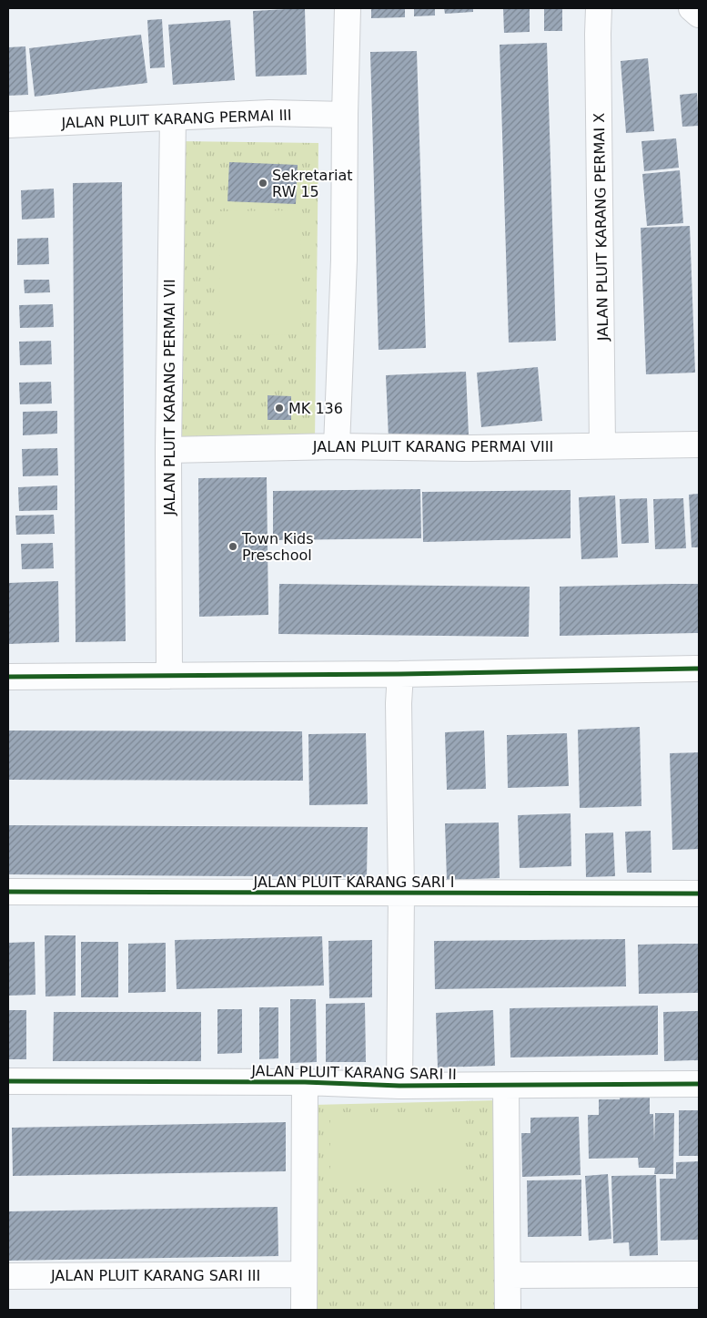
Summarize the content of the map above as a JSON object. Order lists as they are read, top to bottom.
{
  "streets": {
    "street": [
      "JALAN PLUIT KARANG PERMAI III",
      "JALAN PLUIT KARANG PERMAI X",
      "JALAN PLUIT KARANG PERMAI VII",
      "JALAN PLUIT KARANG PERMAI VIII",
      "JALAN PLUIT KARANG SARI I",
      "JALAN PLUIT KARANG SARI II",
      "JALAN PLUIT KARANG SARI III"
    ]
  },
  "crossings": [
    ["JALAN PLUIT KARANG PERMAI III", "JALAN PLUIT KARANG PERMAI VII"],
    ["JALAN PLUIT KARANG PERMAI X", "JALAN PLUIT KARANG PERMAI VIII"],
    ["JALAN PLUIT KARANG PERMAI VII", "JALAN PLUIT KARANG PERMAI VIII"]
  ],
  "places": ["Sekretariat RW 15", "MK 136", "Town Kids Preschool"]
}
